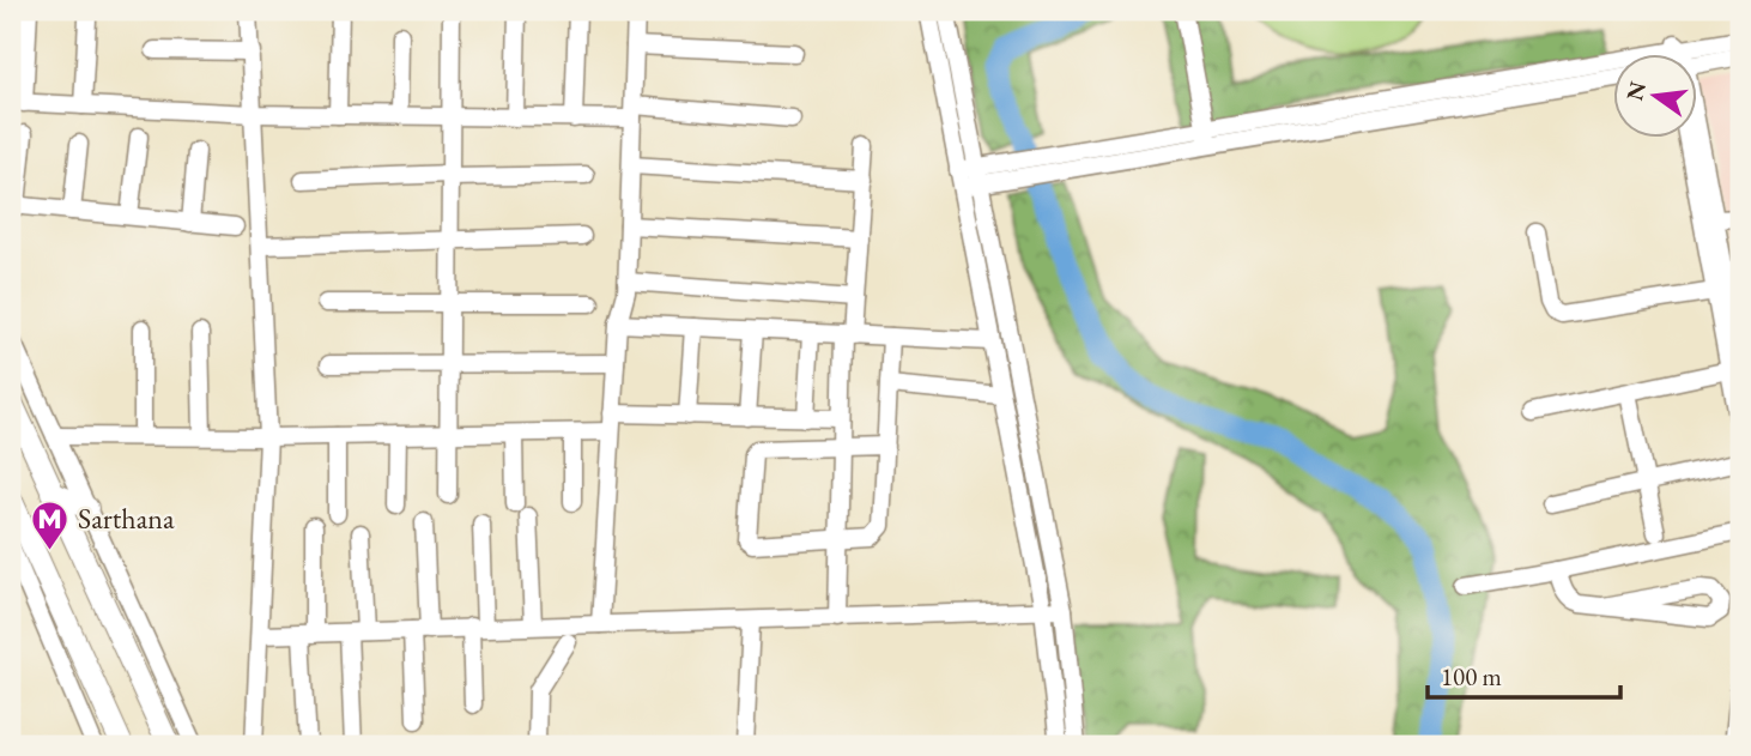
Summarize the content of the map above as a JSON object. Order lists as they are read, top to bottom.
{
  "places": {
    "metro station": ["Sarthana"]
  },
  "scale_bar": "100 m",
  "north": "left"
}
